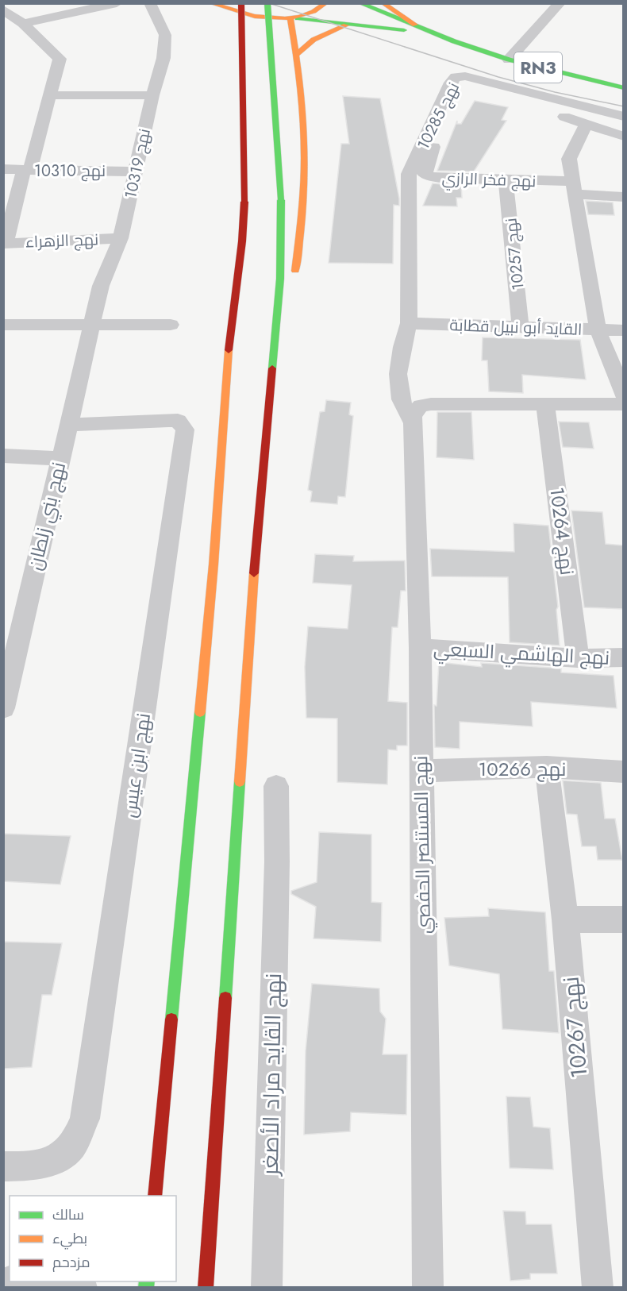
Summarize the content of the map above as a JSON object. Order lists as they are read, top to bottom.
{
  "streets": {
    "main road": ["RN3"],
    "street": [
      "نهج 10285",
      "نهج 10319",
      "نهج 10310",
      "نهج فخر الرازي",
      "نهج الزهراء",
      "نهج 10257",
      "القايد أبو نبيل قطابة",
      "نهج بني زلطان",
      "نهج 10264",
      "نهج الهاشمي السبعي",
      "نهج ابن عيس",
      "نهج 10266",
      "نهج المستنصر الحفصي",
      "نهج 10267",
      "نهج القايد مراد الأصغر"
    ]
  },
  "crossings": [
    ["نهج 10285", "القايد أبو نبيل قطابة"],
    ["نهج 10319", "نهج 10310"],
    ["نهج 10319", "نهج الزهراء"],
    ["نهج 10319", "نهج بني زلطان"],
    ["نهج فخر الرازي", "نهج 10257"],
    ["نهج 10257", "القايد أبو نبيل قطابة"],
    ["نهج بني زلطان", "نهج ابن عيس"],
    ["نهج 10264", "نهج الهاشمي السبعي"],
    ["نهج الهاشمي السبعي", "نهج المستنصر الحفصي"],
    ["نهج 10266", "نهج المستنصر الحفصي"],
    ["نهج 10266", "نهج 10267"]
  ],
  "legend": ["سالك", "بطيء", "مزدحم"]
}
